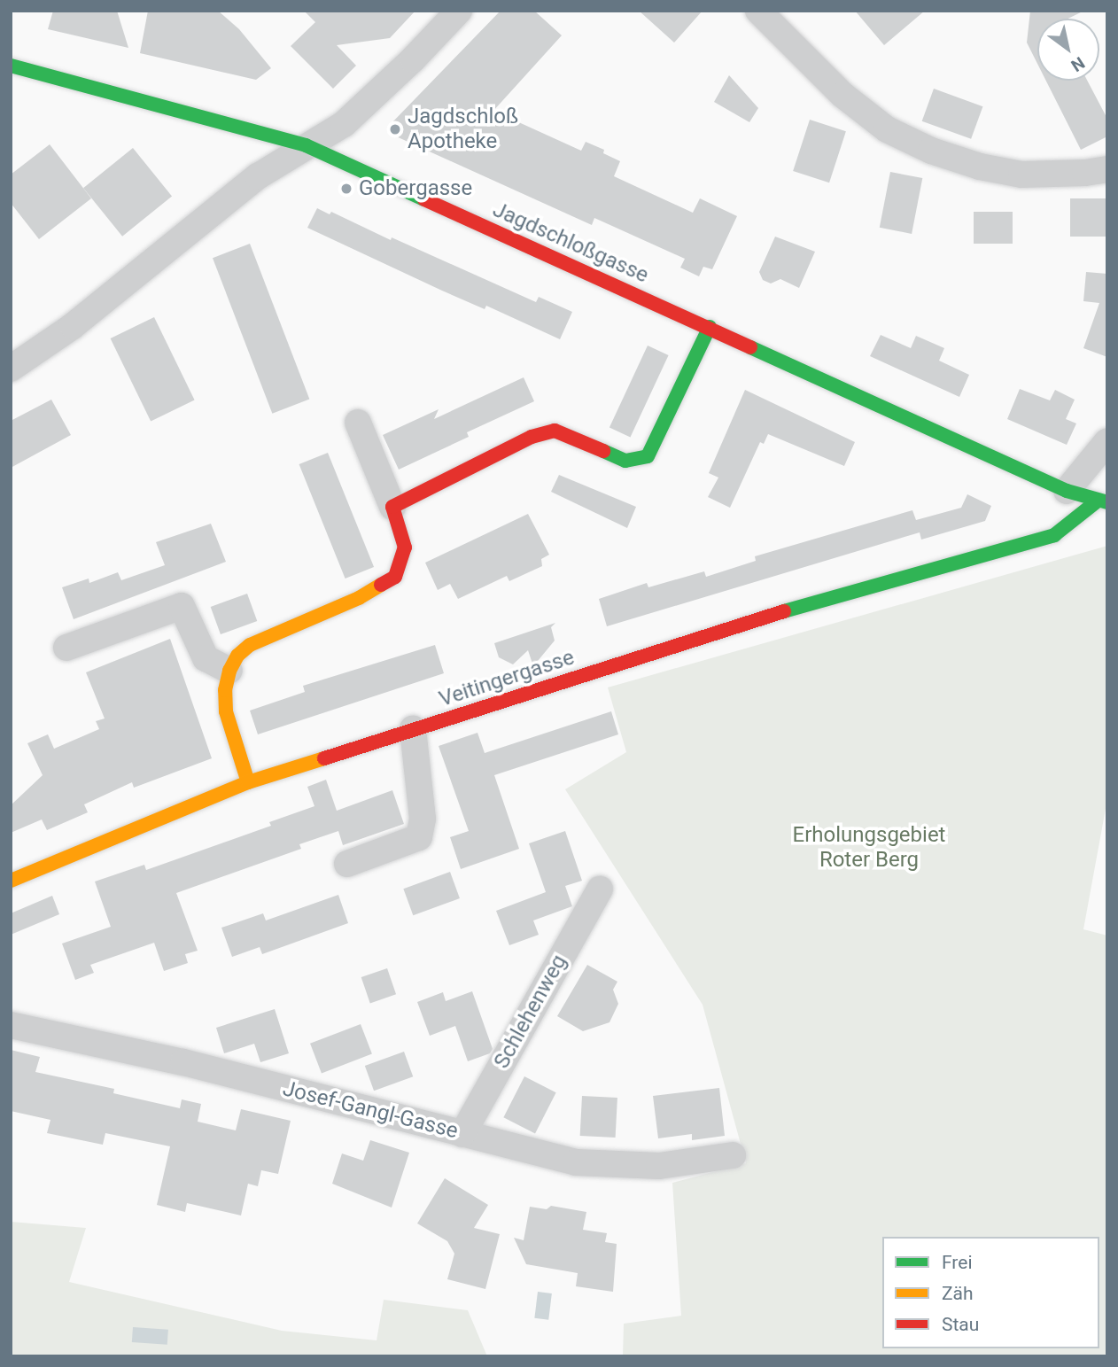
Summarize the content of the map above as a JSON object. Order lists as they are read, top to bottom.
{
  "streets": {
    "street": [
      "Jagdschloßgasse",
      "Veitingergasse",
      "Schlehenweg",
      "Josef-Gangl-Gasse"
    ]
  },
  "crossings": [
    ["Jagdschloßgasse", "Veitingergasse"],
    ["Schlehenweg", "Josef-Gangl-Gasse"]
  ],
  "parks": ["Erholungsgebiet Roter Berg"],
  "places": ["Jagdschloß Apotheke", "Gobergasse"],
  "legend": ["Frei", "Zäh", "Stau"],
  "north": "bottom right"
}
